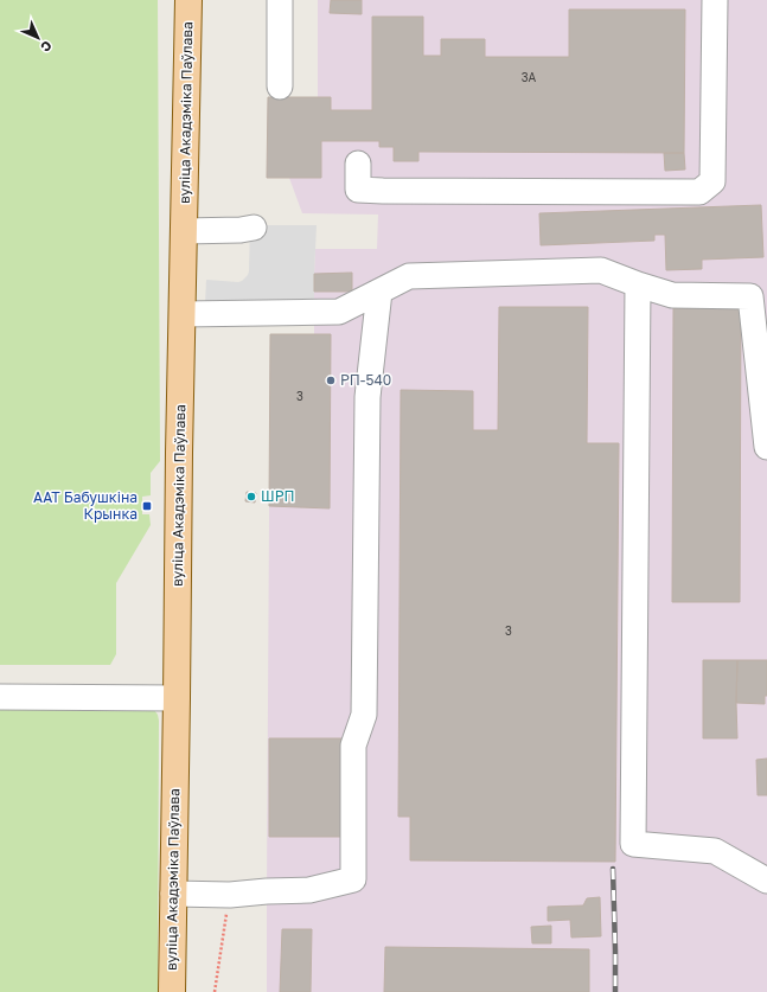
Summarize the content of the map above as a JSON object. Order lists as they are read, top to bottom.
{
  "streets": {
    "main road": ["вуліца Акадэміка Паўлава"]
  },
  "places": {
    "other": ["РП-540", "ШРП"],
    "transit": ["ААТ Бабушкіна Крынка"]
  },
  "house_numbers": ["3А", "3", "3"],
  "north": "bottom right"
}
